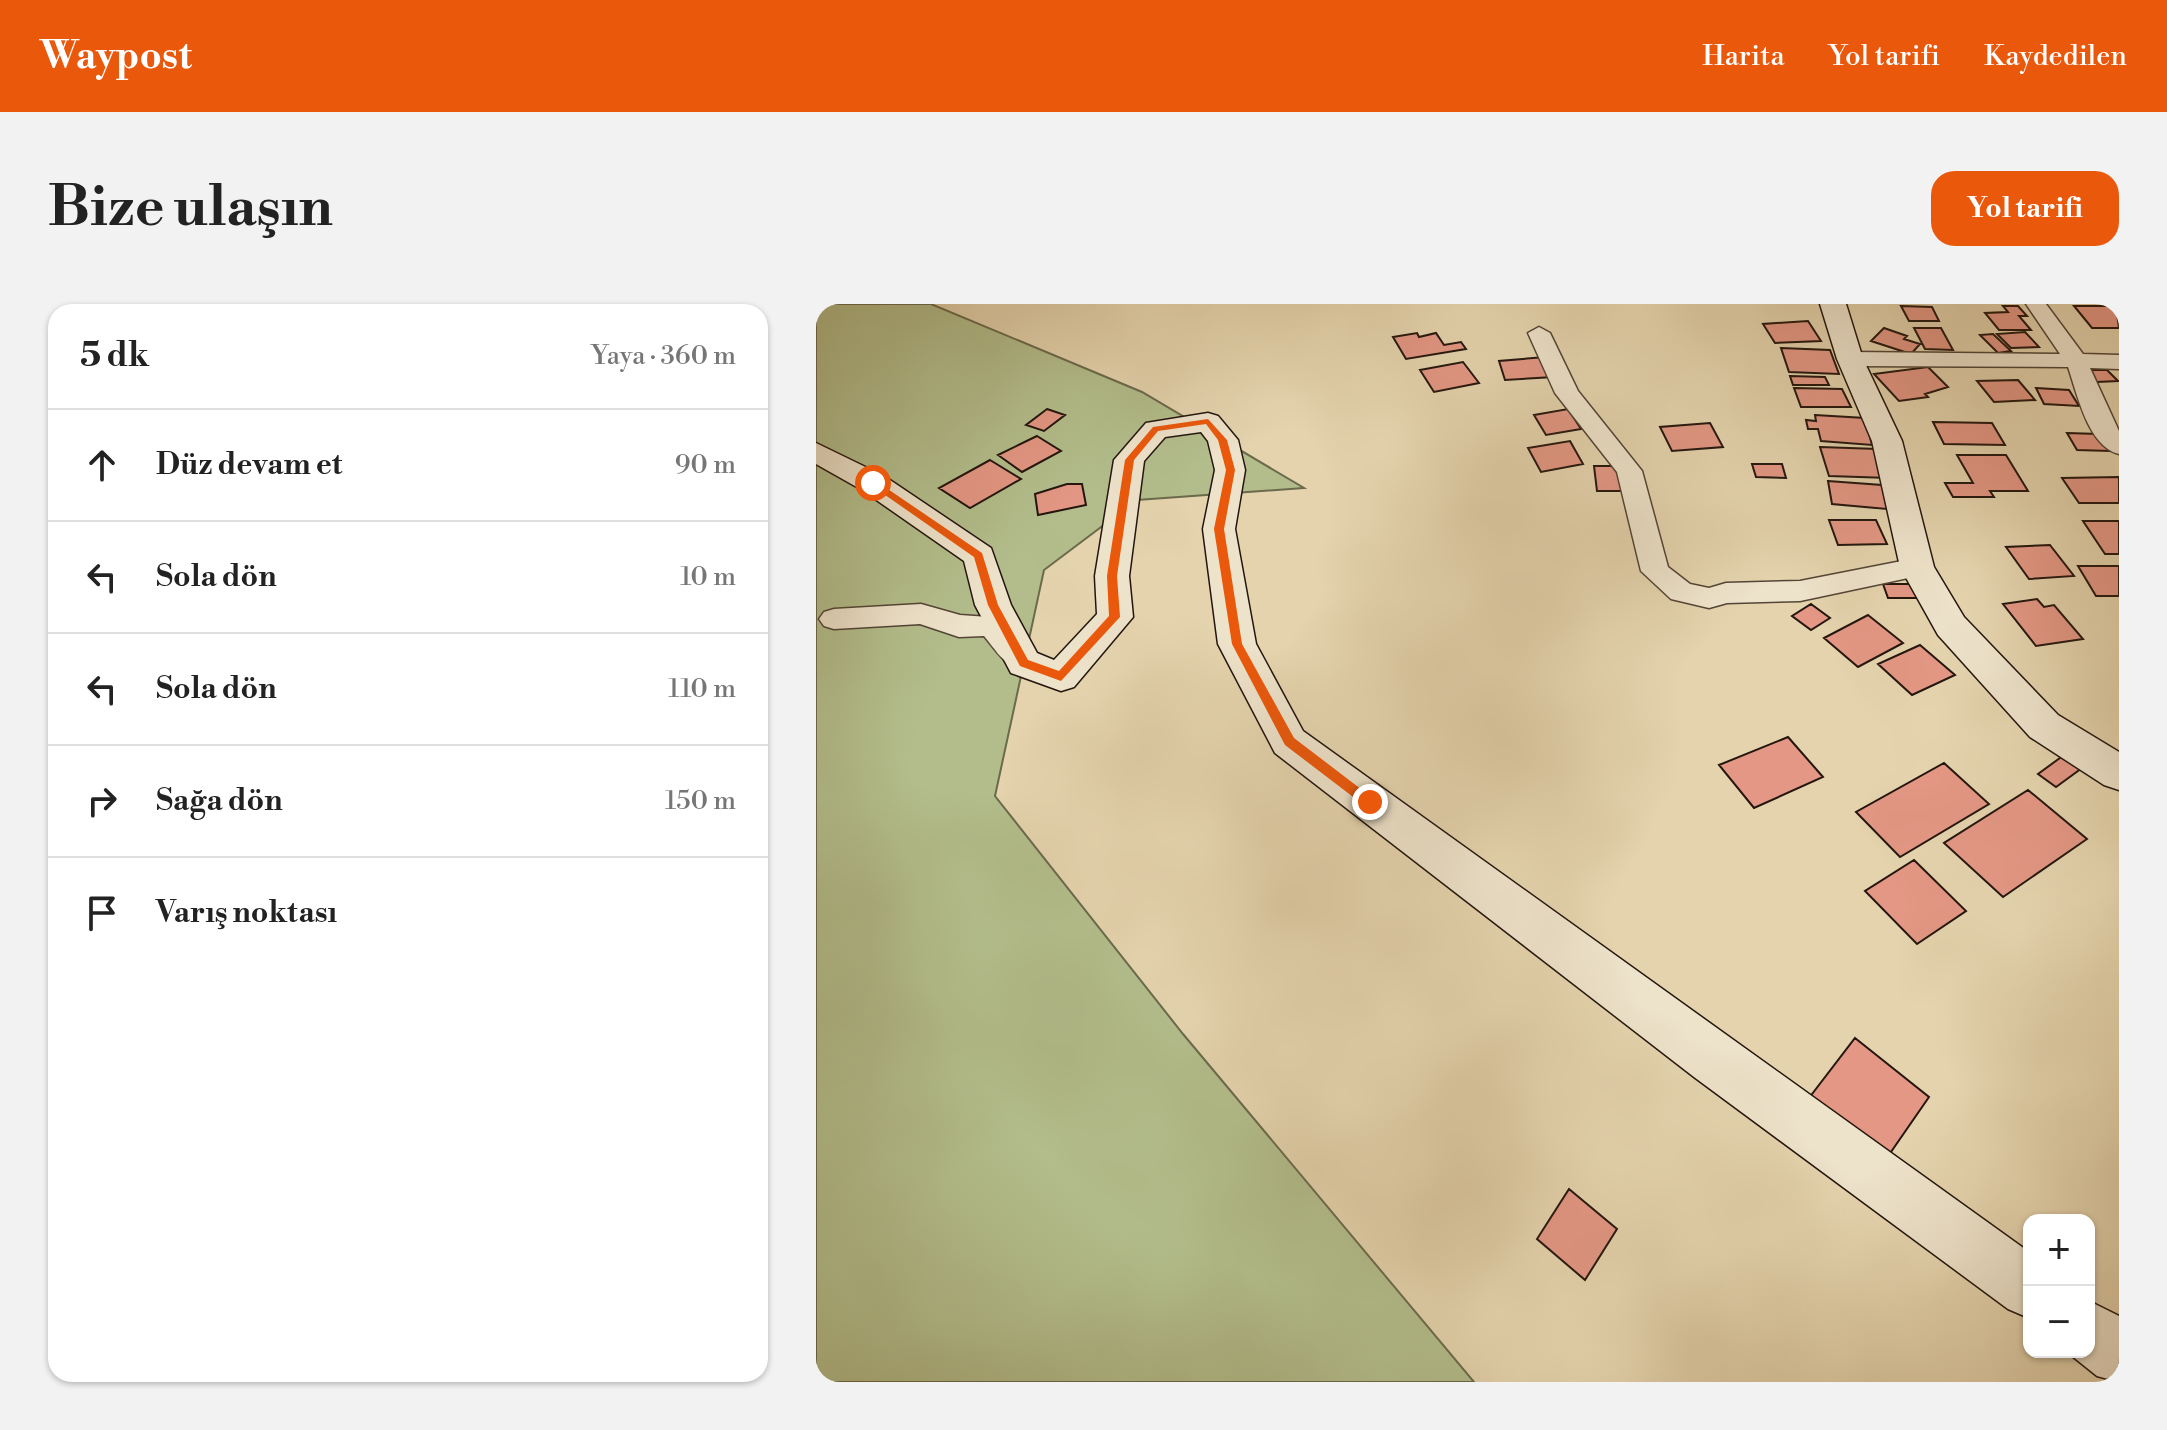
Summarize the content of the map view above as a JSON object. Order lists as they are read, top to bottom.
{
  "page": {
    "header": "Waypost",
    "nav": ["Harita", "Yol tarifi", "Kaydedilen"],
    "buttons": "Yol tarifi",
    "title": "Bize ulaşın",
    "heading": ["5 dk", "Yaya · 360 m"],
    "list": [
      ["Düz devam et", "90 m"],
      ["Sola dön", "10 m"],
      ["Sola dön", "110 m"],
      ["Sağa dön", "150 m"],
      "Varış noktası"
    ],
    "map_buttons": ["+", "−"]
  }
}
